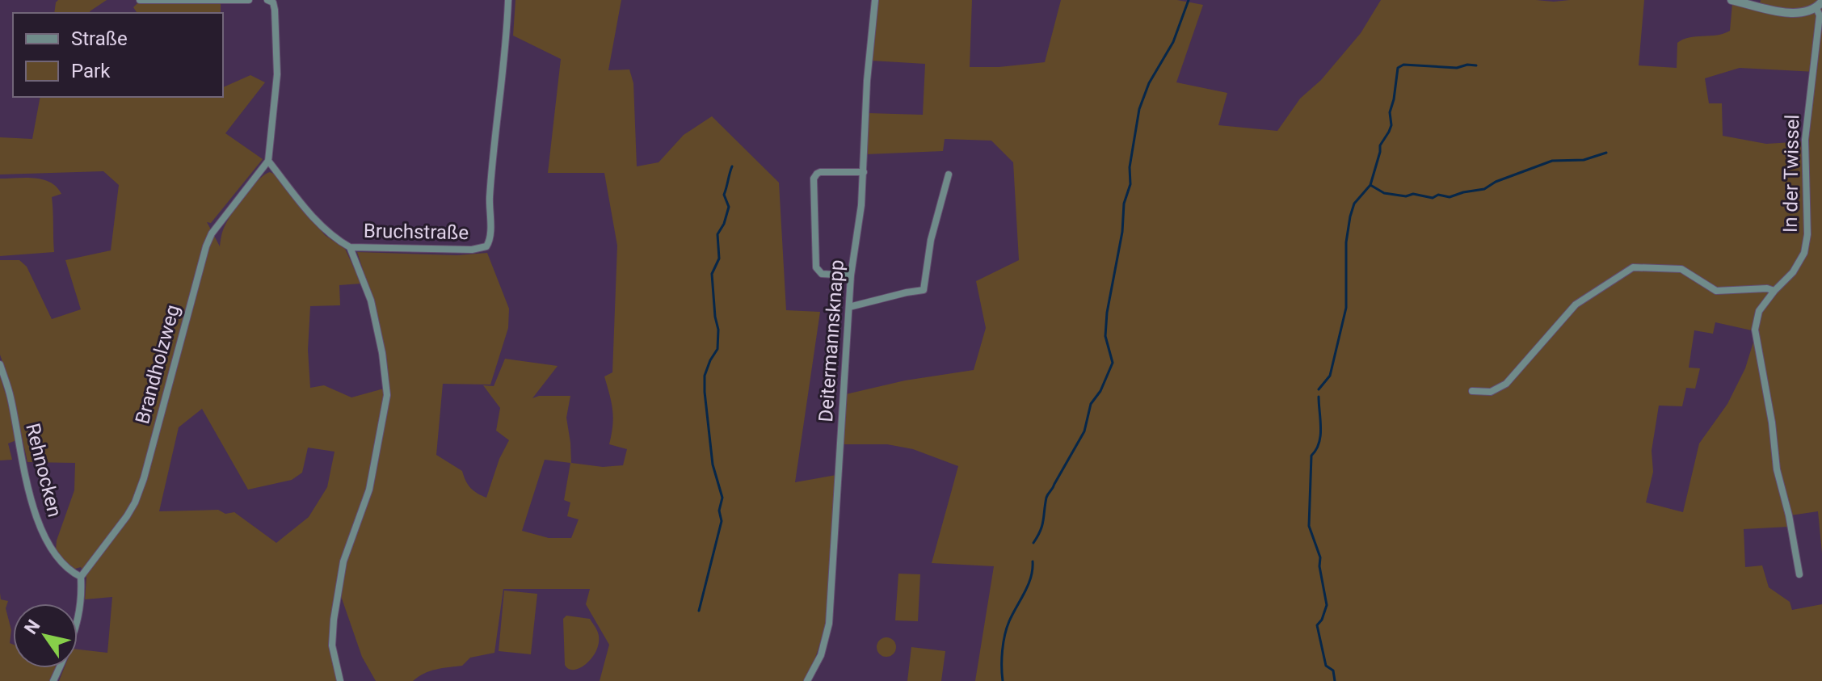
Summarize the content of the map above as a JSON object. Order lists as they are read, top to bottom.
{
  "streets": {
    "street": [
      "In der Twissel",
      "Bruchstraße",
      "Deitermannsknapp",
      "Brandholzweg",
      "Rehnocken"
    ]
  },
  "crossings": [
    ["Brandholzweg", "Rehnocken"]
  ],
  "legend": ["Straße", "Park"],
  "north": "top left"
}
